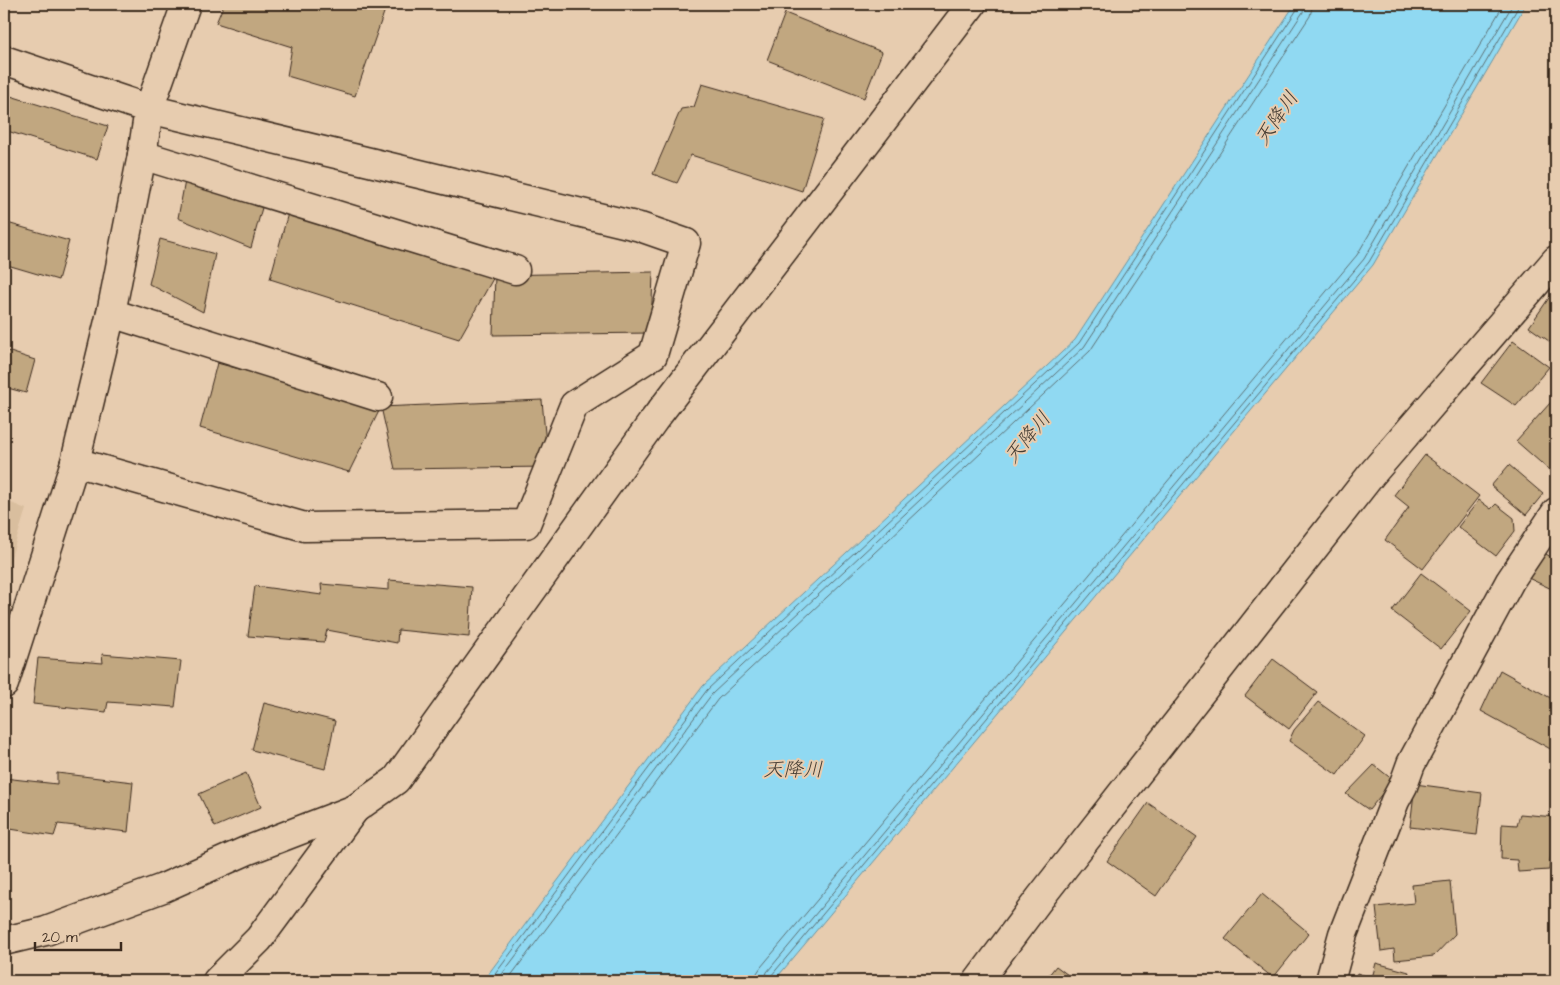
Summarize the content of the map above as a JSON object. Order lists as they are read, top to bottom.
{
  "water": ["天降川"],
  "scale_bar": "20 m"
}
